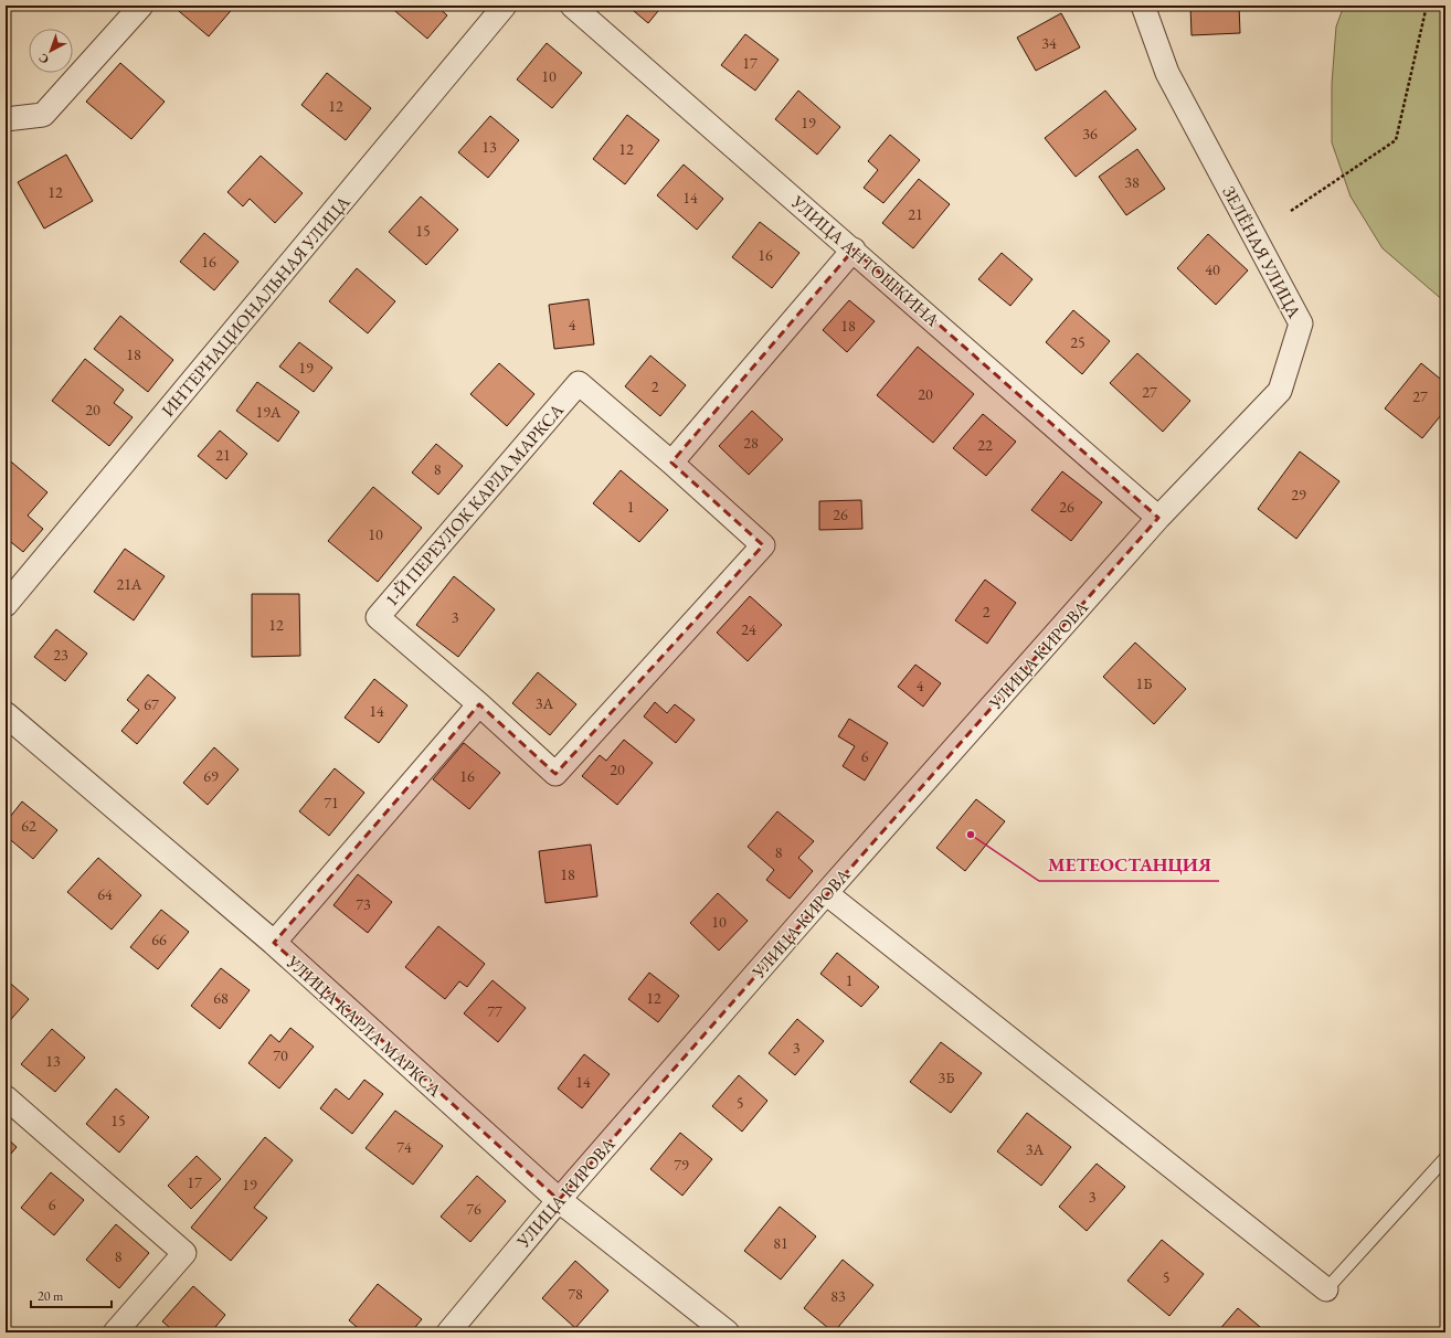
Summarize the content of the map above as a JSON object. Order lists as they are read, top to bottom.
{
  "streets": {
    "street": [
      "ЗЕЛЁНАЯ УЛИЦА",
      "УЛИЦА АНТОШКИНА",
      "ИНТЕРНАЦИОНАЛЬНАЯ УЛИЦА",
      "1-Й ПЕРЕУЛОК КАРЛА МАРКСА",
      "УЛИЦА КИРОВА",
      "УЛИЦА КАРЛА МАРКСА"
    ]
  },
  "crossings": [
    ["ЗЕЛЁНАЯ УЛИЦА", "УЛИЦА АНТОШКИНА"],
    ["ЗЕЛЁНАЯ УЛИЦА", "УЛИЦА КИРОВА"],
    ["УЛИЦА АНТОШКИНА", "УЛИЦА КИРОВА"],
    ["УЛИЦА КИРОВА", "УЛИЦА КАРЛА МАРКСА"]
  ],
  "places": ["МЕТЕОСТАНЦИЯ"],
  "house_numbers": [
    "34",
    "17",
    "10",
    "12",
    "19",
    "36",
    "13",
    "12",
    "38",
    "12",
    "14",
    "21",
    "15",
    "16",
    "16",
    "40",
    "4",
    "18",
    "25",
    "18",
    "19",
    "2",
    "27",
    "20",
    "27",
    "20",
    "19А",
    "28",
    "22",
    "21",
    "8",
    "29",
    "1",
    "26",
    "26",
    "10",
    "21А",
    "2",
    "3",
    "12",
    "24",
    "23",
    "1Б",
    "4",
    "3А",
    "67",
    "14",
    "6",
    "20",
    "69",
    "16",
    "71",
    "62",
    "8",
    "18",
    "64",
    "73",
    "10",
    "66",
    "1",
    "68",
    "12",
    "77",
    "3",
    "70",
    "13",
    "3Б",
    "14",
    "5",
    "15",
    "74",
    "3А",
    "79",
    "17",
    "19",
    "3",
    "6",
    "76",
    "81",
    "8",
    "5",
    "78",
    "83"
  ],
  "scale_bar": "20 m",
  "north": "bottom left"
}
